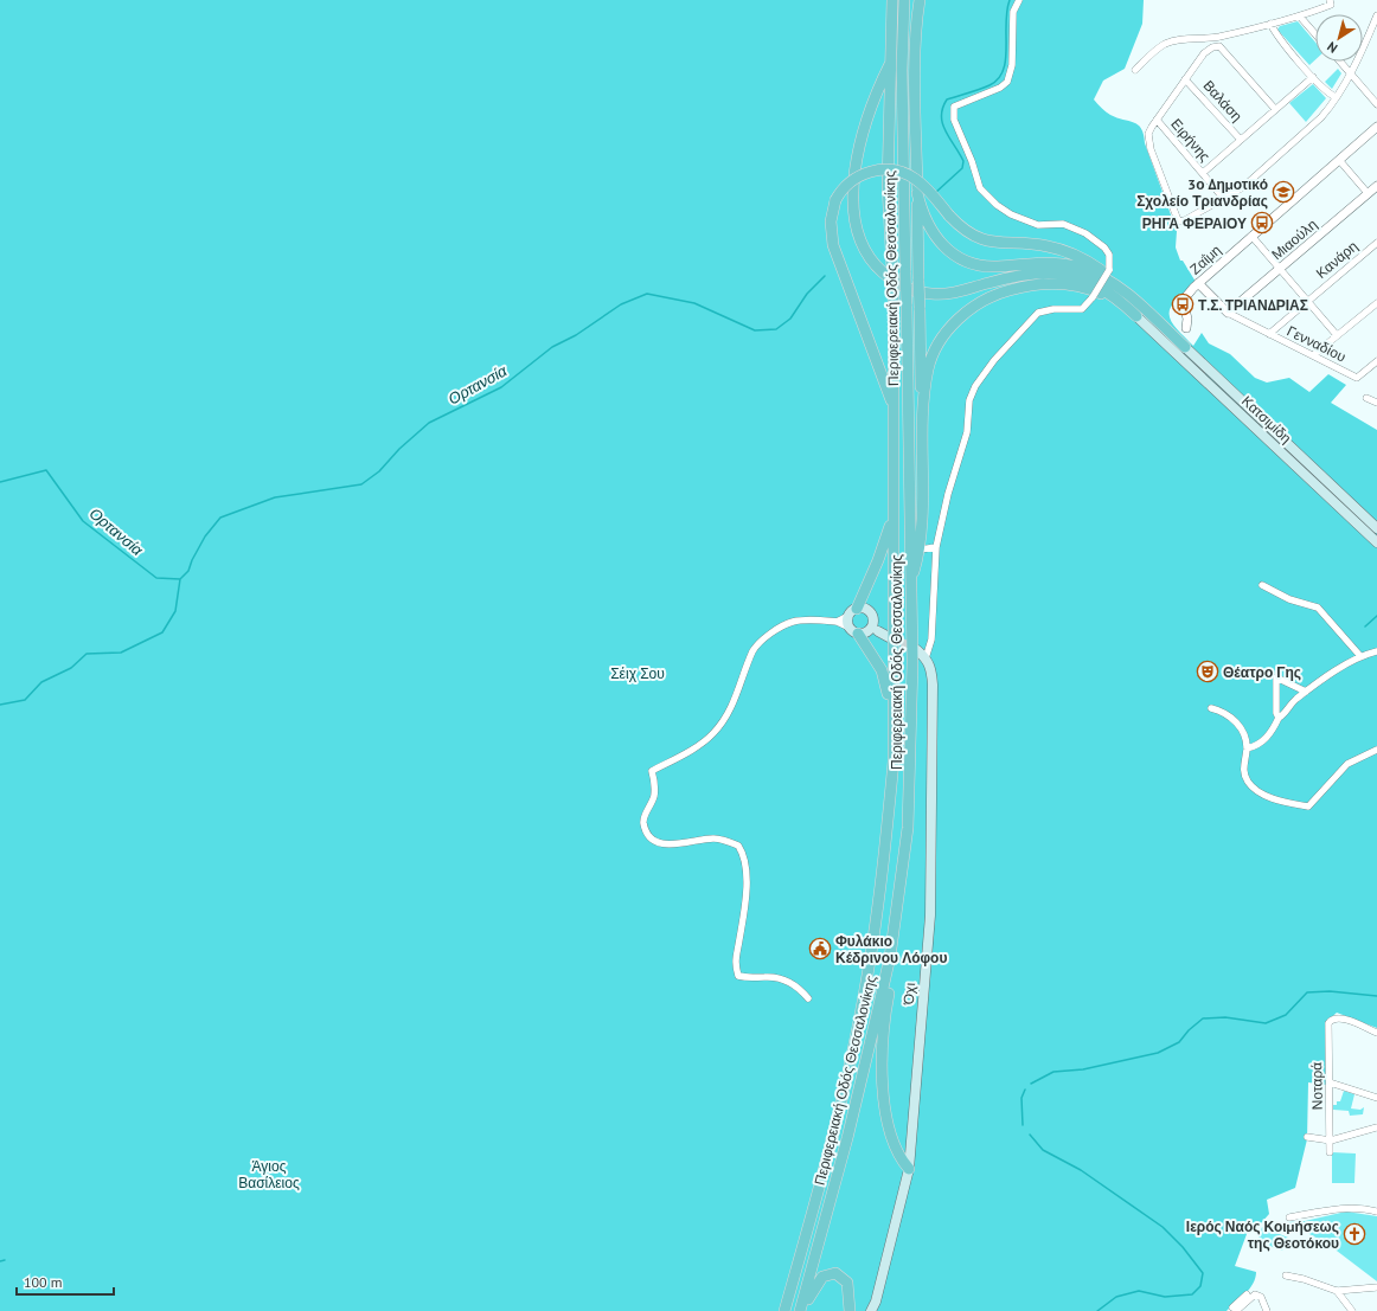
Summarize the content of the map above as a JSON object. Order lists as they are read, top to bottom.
{
  "streets": {
    "highway": ["Περιφερειακή Οδός Θεσσαλονίκης"],
    "main road": ["Κατσιμίδη", "Όχι"],
    "street": [
      "Βαλάση",
      "Ειρήνης",
      "Μιαούλη",
      "Ζαΐμη",
      "Κανάρη",
      "Γενναδίου",
      "Νοταρά"
    ]
  },
  "crossings": [
    ["Μιαούλη", "Γενναδίου"],
    ["Ζαΐμη", "Γενναδίου"],
    ["Κανάρη", "Γενναδίου"]
  ],
  "water": ["Ορτανσία"],
  "parks": ["Σέιχ Σου", "Άγιος Βασίλειος"],
  "places": {
    "school or university": ["3ο Δημοτικό Σχολείο Τριανδρίας"],
    "bus stop": ["ΡΗΓΑ ΦΕΡΑΙΟΥ", "Τ.Σ. ΤΡΙΑΝΔΡΙΑΣ"],
    "theatre": ["Θέατρο Γης"],
    "public building": ["Φυλάκιο Κέδρινου Λόφου"],
    "church": ["Ιερός Ναός Κοιμήσεως της Θεοτόκου"]
  },
  "scale_bar": "100 m",
  "north": "bottom left"
}
